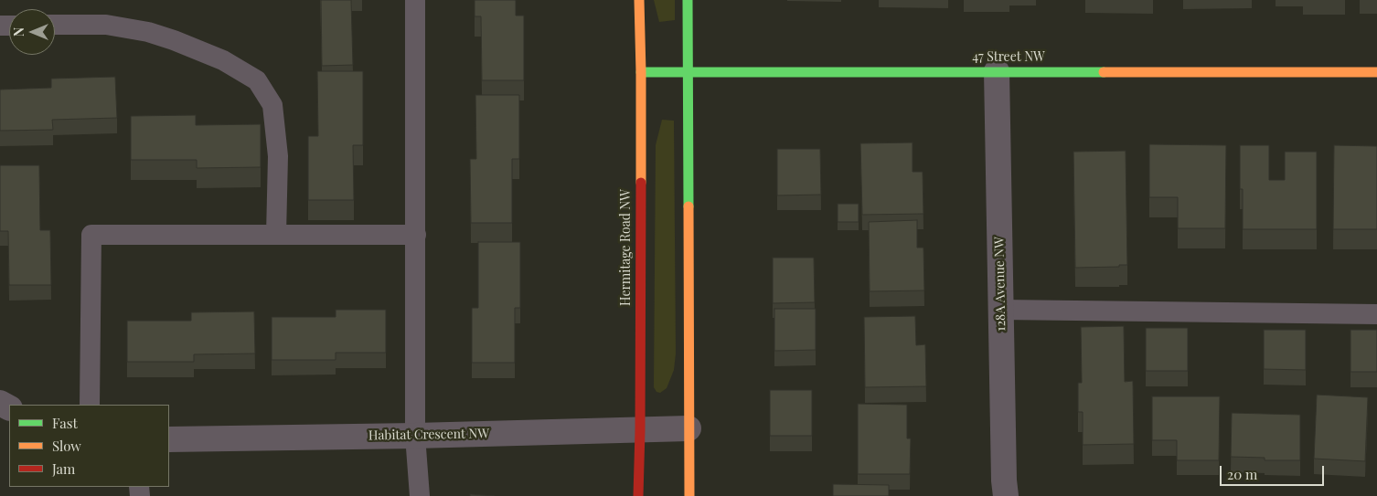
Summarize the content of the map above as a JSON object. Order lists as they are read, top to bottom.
{
  "streets": {
    "street": [
      "47 Street NW",
      "Hermitage Road NW",
      "128A Avenue NW",
      "Habitat Crescent NW"
    ]
  },
  "crossings": [
    ["47 Street NW", "Hermitage Road NW"],
    ["47 Street NW", "128A Avenue NW"],
    ["Hermitage Road NW", "Habitat Crescent NW"]
  ],
  "legend": ["Fast", "Slow", "Jam"],
  "scale_bar": "20 m",
  "north": "left"
}
